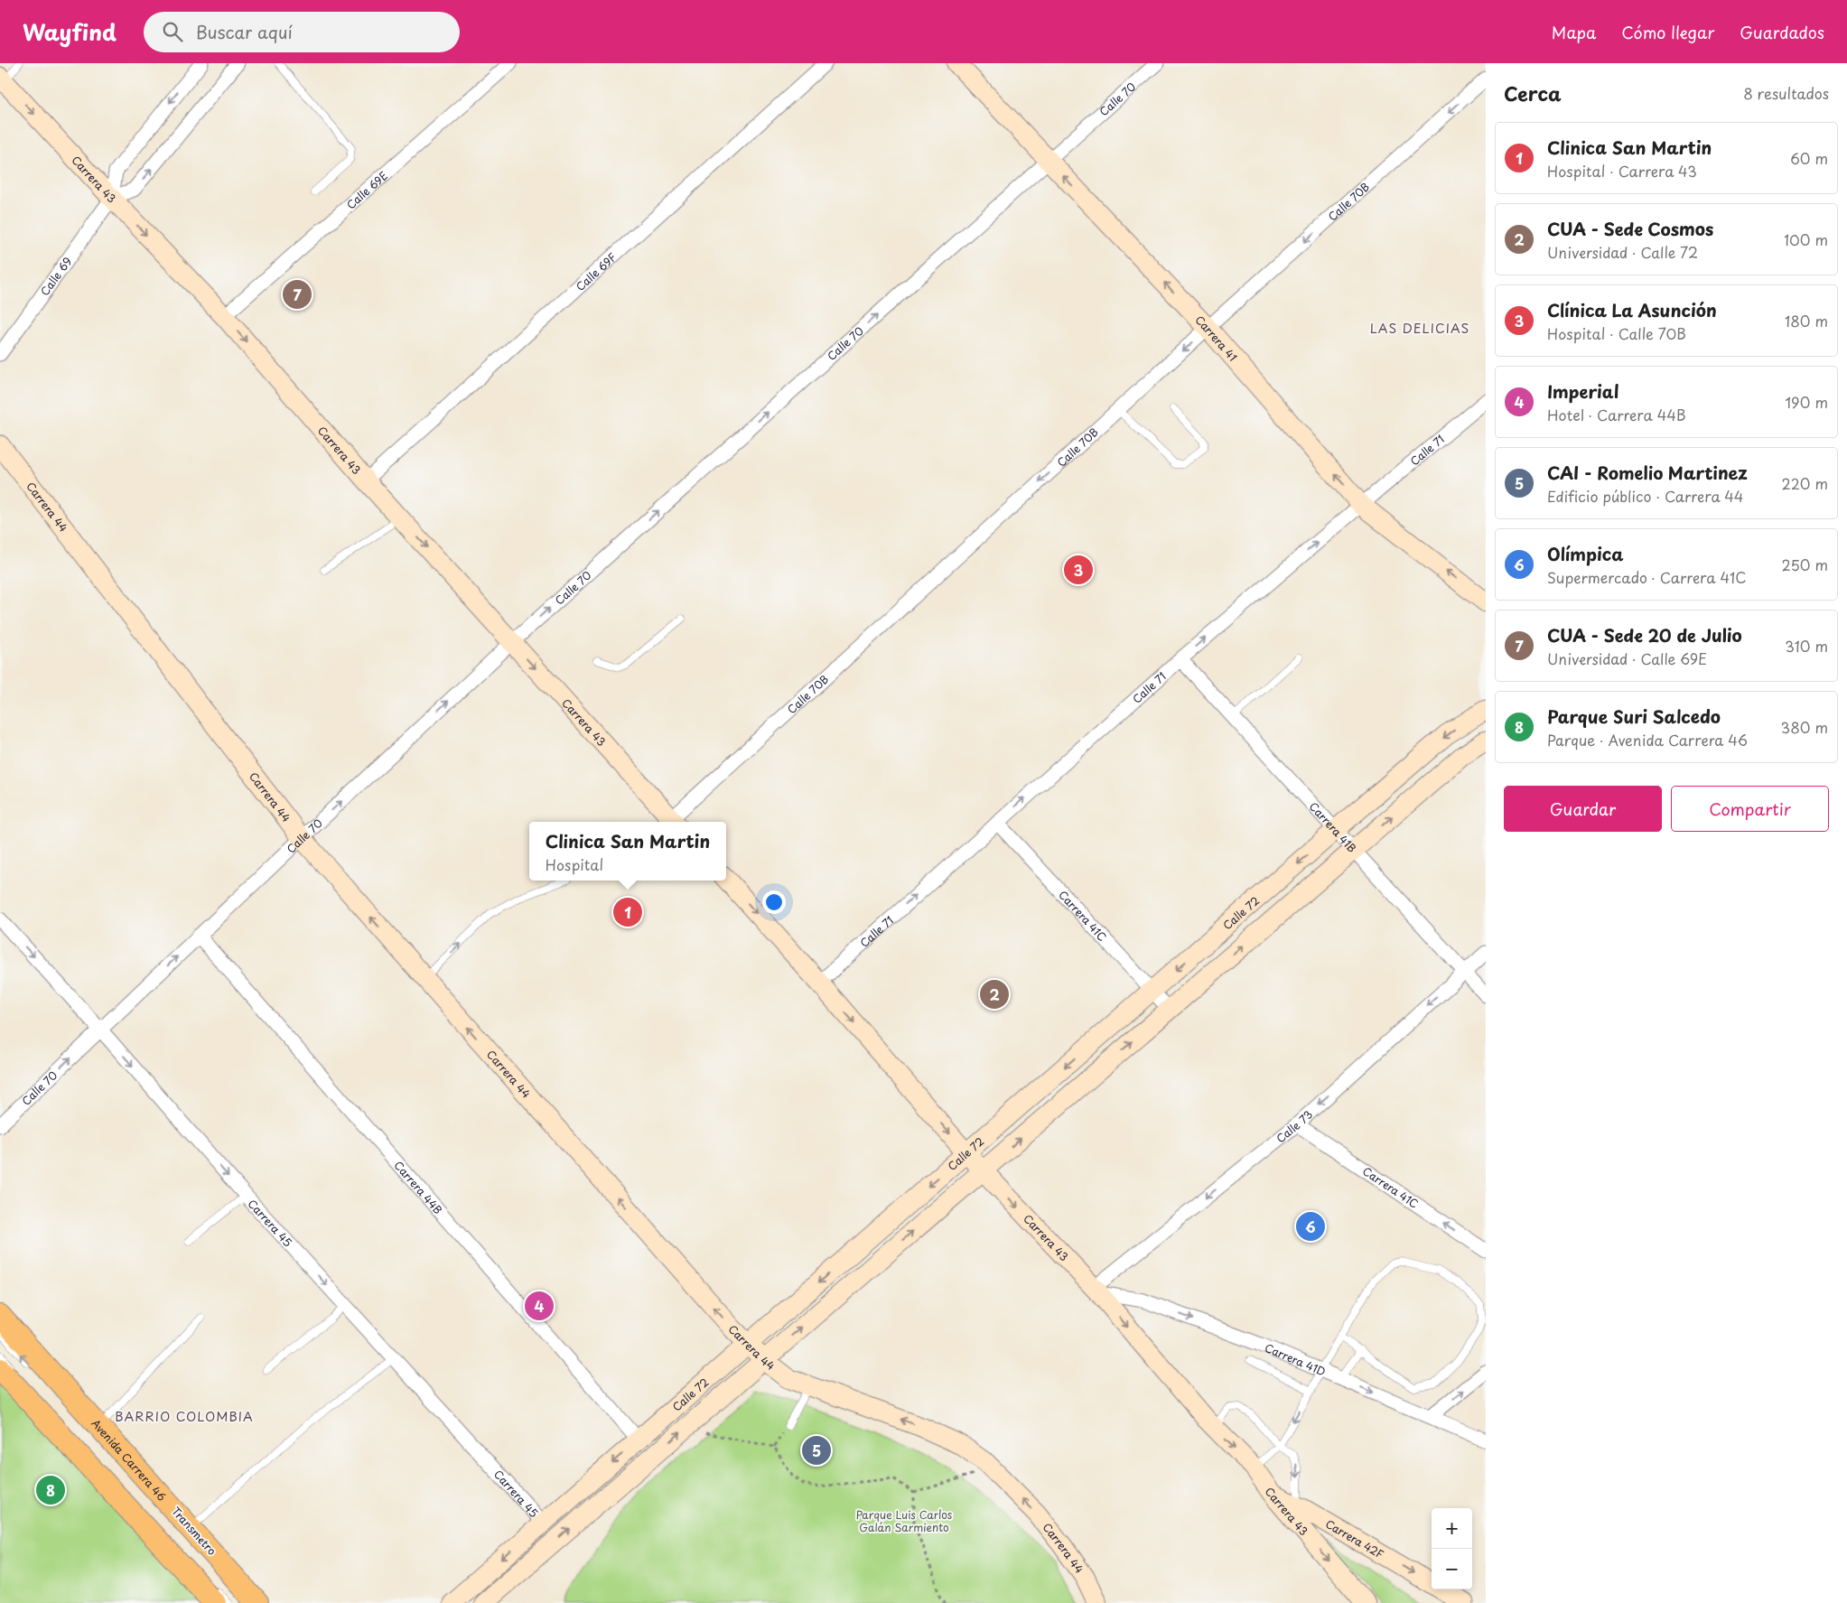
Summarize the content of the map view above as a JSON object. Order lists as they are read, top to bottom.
{
  "streets": {
    "main road": ["Avenida Carrera 46"],
    "street": [
      "Calle 70",
      "Carrera 43",
      "Calle 69E",
      "Calle 70B",
      "Calle 69F",
      "Calle 69",
      "Carrera 41",
      "Calle 71",
      "Carrera 44",
      "Carrera 41B",
      "Calle 72",
      "Carrera 41C",
      "Calle 73",
      "Carrera 44B",
      "Carrera 45",
      "Carrera 41D",
      "Carrera 42F"
    ]
  },
  "crossings": [
    ["Calle 70", "Carrera 43"],
    ["Calle 70", "Carrera 41"],
    ["Calle 70", "Carrera 44"],
    ["Calle 70", "Carrera 44B"],
    ["Calle 70", "Carrera 45"],
    ["Carrera 43", "Calle 69E"],
    ["Carrera 43", "Calle 70B"],
    ["Carrera 43", "Calle 69F"],
    ["Carrera 43", "Calle 69"],
    ["Carrera 43", "Calle 71"],
    ["Carrera 43", "Calle 72"],
    ["Carrera 43", "Calle 73"],
    ["Carrera 43", "Carrera 41D"],
    ["Carrera 43", "Carrera 42F"],
    ["Calle 70B", "Carrera 41"],
    ["Carrera 41", "Calle 71"],
    ["Calle 71", "Carrera 41B"],
    ["Calle 71", "Carrera 41C"],
    ["Carrera 44", "Calle 72"],
    ["Carrera 41B", "Calle 72"],
    ["Carrera 41B", "Calle 73"],
    ["Calle 72", "Carrera 41C"],
    ["Calle 72", "Carrera 44B"],
    ["Calle 72", "Carrera 45"],
    ["Carrera 41C", "Calle 73"],
    ["Calle 73", "Carrera 41D"]
  ],
  "one_way": [
    "Calle 70",
    "Carrera 43",
    "Calle 70B",
    "Carrera 41",
    "Calle 71",
    "Carrera 44",
    "Carrera 41C",
    "Calle 73",
    "Carrera 45",
    "Carrera 41D",
    "Carrera 42F"
  ],
  "districts": ["LAS DELICIAS", "BARRIO COLOMBIA"],
  "parks": ["Parque Luis Carlos Galán Sarmiento"],
  "page": {
    "header": "Wayfind",
    "search": "Buscar aquí",
    "nav": ["Mapa", "Cómo llegar", "Guardados"],
    "heading": ["Cerca", "8 resultados"],
    "list": [
      {
        "mark": "1",
        "name": "Clinica San Martin",
        "note": "Hospital · Carrera 43",
        "value": "60 m"
      },
      {
        "mark": "2",
        "name": "CUA - Sede Cosmos",
        "note": "Universidad · Calle 72",
        "value": "100 m"
      },
      {
        "mark": "3",
        "name": "Clínica La Asunción",
        "note": "Hospital · Calle 70B",
        "value": "180 m"
      },
      {
        "mark": "4",
        "name": "Imperial",
        "note": "Hotel · Carrera 44B",
        "value": "190 m"
      },
      {
        "mark": "5",
        "name": "CAI - Romelio Martinez",
        "note": "Edificio público · Carrera 44",
        "value": "220 m"
      },
      {
        "mark": "6",
        "name": "Olímpica",
        "note": "Supermercado · Carrera 41C",
        "value": "250 m"
      },
      {
        "mark": "7",
        "name": "CUA - Sede 20 de Julio",
        "note": "Universidad · Calle 69E",
        "value": "310 m"
      },
      {
        "mark": "8",
        "name": "Parque Suri Salcedo",
        "note": "Parque · Avenida Carrera 46",
        "value": "380 m"
      }
    ],
    "pins": [
      "7",
      "3",
      "1",
      "2",
      "6",
      "4",
      "5",
      "8"
    ],
    "buttons": ["Guardar", "Compartir"],
    "popup": ["Clinica San Martin", "Hospital"],
    "map_buttons": ["+", "−"]
  }
}
